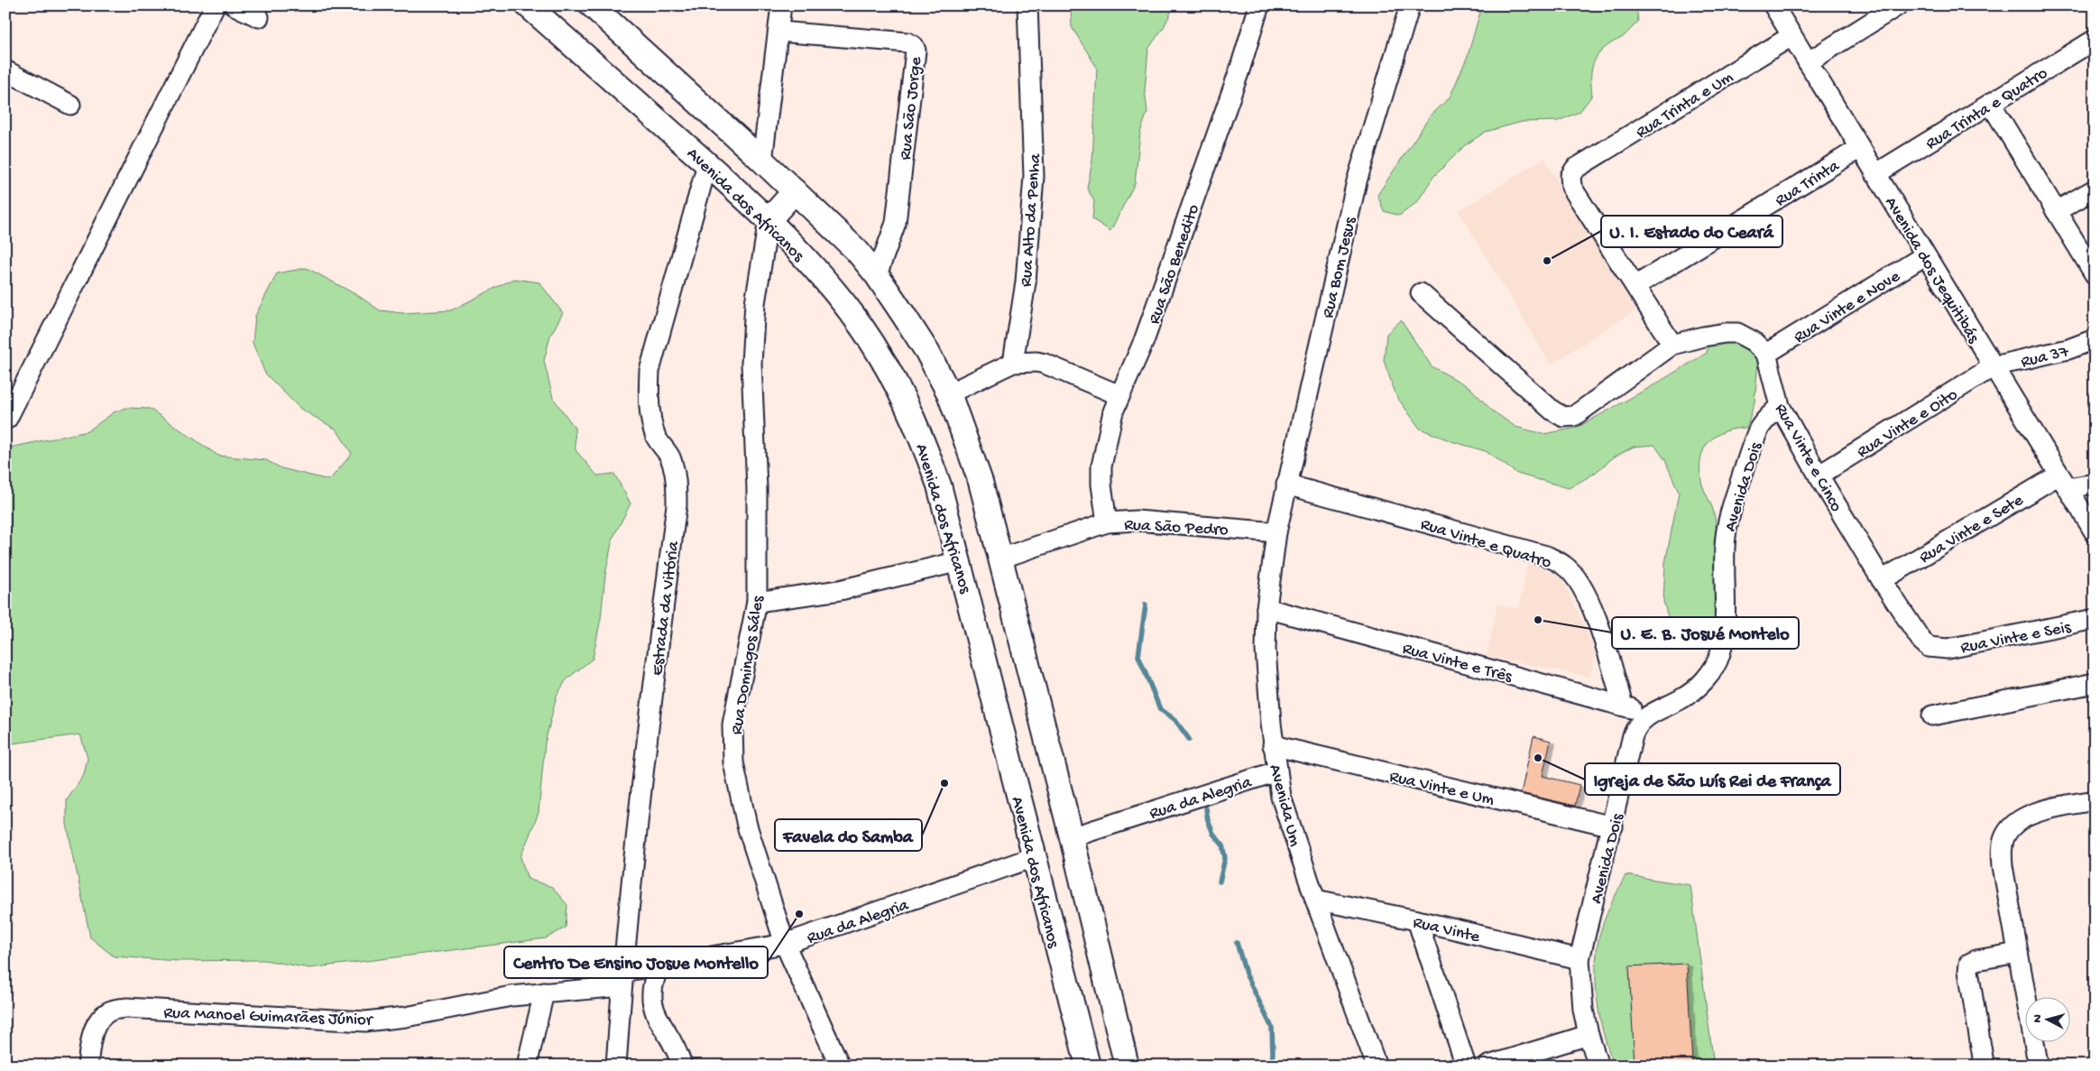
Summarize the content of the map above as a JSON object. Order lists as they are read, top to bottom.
{
  "streets": {
    "main road": ["Avenida dos Africanos"],
    "street": [
      "Rua Trinta e Um",
      "Rua Trinta e Quatro",
      "Rua São Jorge",
      "Rua Trinta",
      "Rua Alto da Penha",
      "Rua São Benedito",
      "Rua Bom Jesus",
      "Avenida dos Jequitibás",
      "Rua Vinte e Nove",
      "Rua 37",
      "Rua Vinte e Oito",
      "Rua Vinte e Cinco",
      "Avenida Dois",
      "Rua São Pedro",
      "Rua Vinte e Sete",
      "Rua Vinte e Quatro",
      "Estrada da Vitória",
      "Rua Vinte e Seis",
      "Rua Vinte e Três",
      "Rua Domingos Sáles",
      "Rua Vinte e Um",
      "Rua da Alegria",
      "Avenida Um",
      "Rua Vinte",
      "Rua Manoel Guimarães Júnior"
    ]
  },
  "crossings": [
    ["Rua Trinta e Um", "Rua Trinta"],
    ["Rua Trinta e Um", "Avenida dos Jequitibás"],
    ["Rua Trinta e Quatro", "Avenida dos Jequitibás"],
    ["Rua Trinta", "Avenida dos Jequitibás"],
    ["Avenida dos Africanos", "Estrada da Vitória"],
    ["Avenida dos Africanos", "Rua Domingos Sáles"],
    ["Avenida dos Africanos", "Rua da Alegria"],
    ["Rua São Benedito", "Rua São Pedro"],
    ["Rua Bom Jesus", "Rua São Pedro"],
    ["Rua Bom Jesus", "Rua Vinte e Quatro"],
    ["Rua Bom Jesus", "Avenida Um"],
    ["Avenida dos Jequitibás", "Rua Vinte e Nove"],
    ["Avenida dos Jequitibás", "Rua 37"],
    ["Avenida dos Jequitibás", "Rua Vinte e Oito"],
    ["Avenida dos Jequitibás", "Rua Vinte e Sete"],
    ["Rua Vinte e Nove", "Rua Vinte e Cinco"],
    ["Rua 37", "Rua Vinte e Oito"],
    ["Rua Vinte e Oito", "Rua Vinte e Cinco"],
    ["Rua Vinte e Cinco", "Avenida Dois"],
    ["Rua Vinte e Cinco", "Rua Vinte e Sete"],
    ["Rua Vinte e Cinco", "Rua Vinte e Seis"],
    ["Avenida Dois", "Rua Vinte e Três"],
    ["Avenida Dois", "Rua Vinte e Um"],
    ["Avenida Dois", "Rua Vinte"],
    ["Rua São Pedro", "Avenida Um"],
    ["Rua Vinte e Quatro", "Rua Vinte e Três"],
    ["Estrada da Vitória", "Rua da Alegria"],
    ["Estrada da Vitória", "Rua Manoel Guimarães Júnior"],
    ["Rua Vinte e Três", "Avenida Um"],
    ["Rua Domingos Sáles", "Rua da Alegria"],
    ["Rua Vinte e Um", "Avenida Um"],
    ["Rua da Alegria", "Avenida Um"],
    ["Rua da Alegria", "Rua Manoel Guimarães Júnior"],
    ["Avenida Um", "Rua Vinte"]
  ],
  "places": [
    "U. I. Estado do Ceará",
    "U. E. B. Josué Montelo",
    "Igreja de São Luís Rei de França",
    "Favela do Samba",
    "Centro De Ensino Josue Montello"
  ],
  "north": "left"
}
